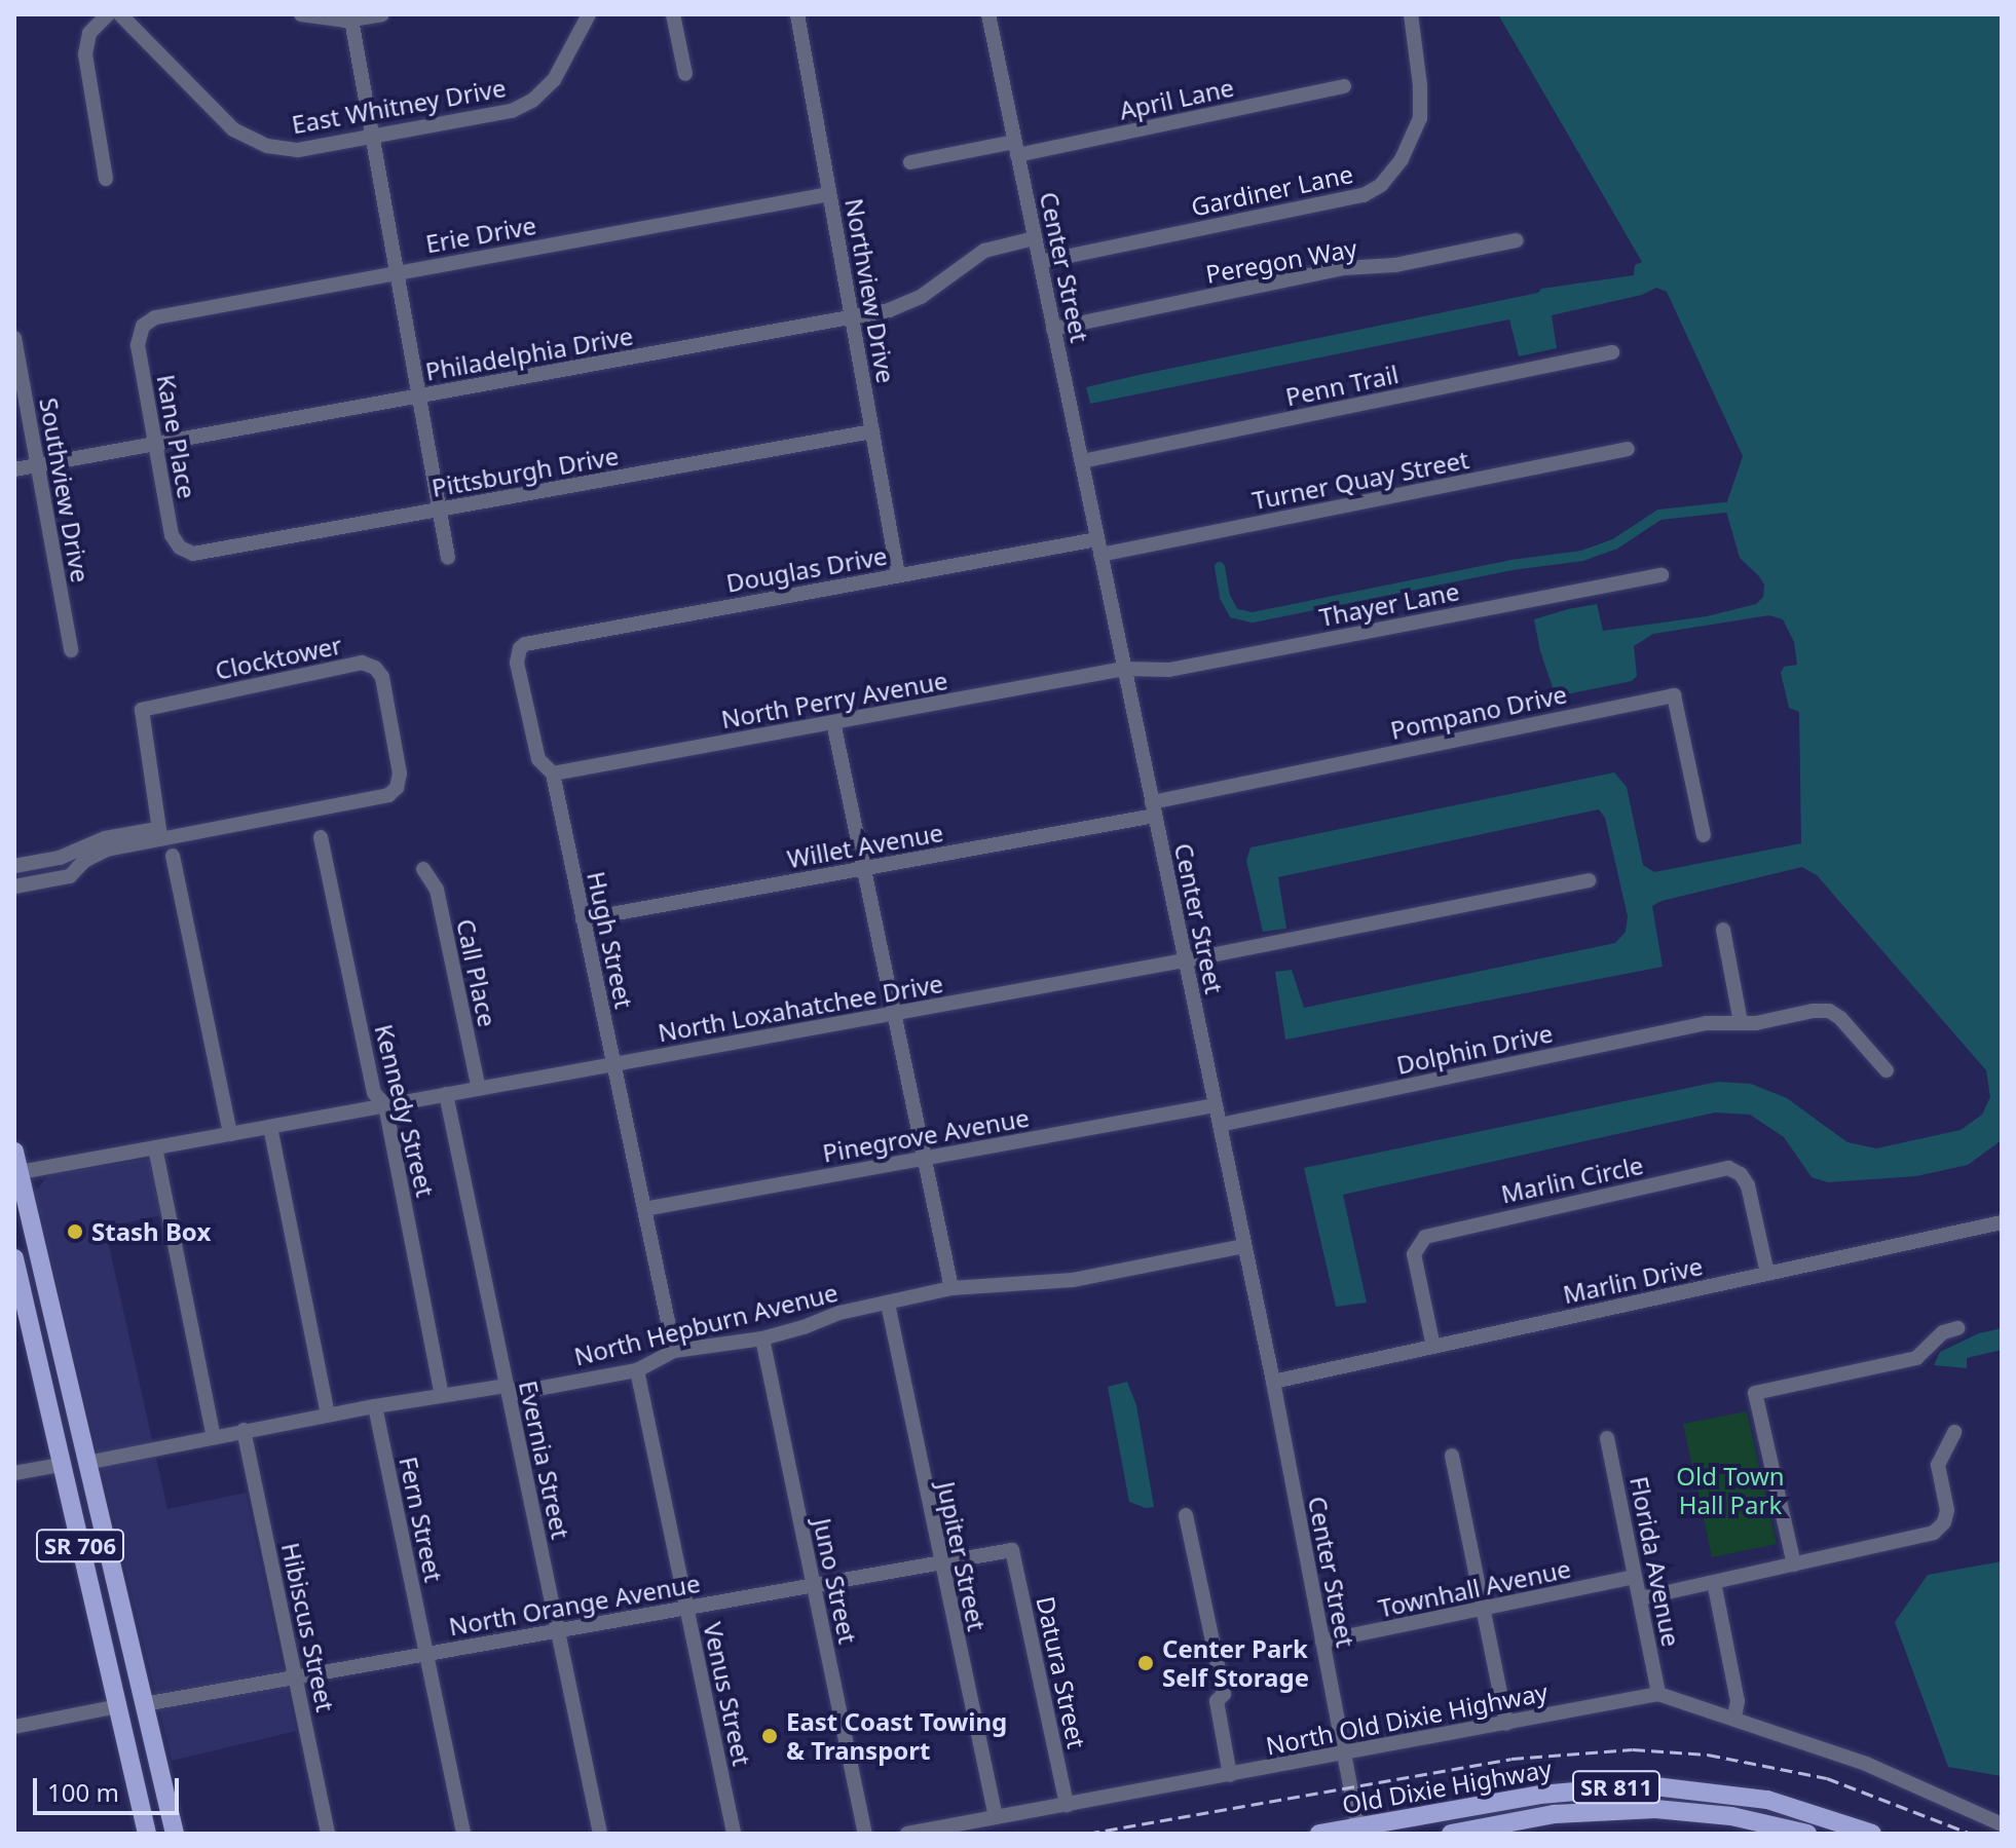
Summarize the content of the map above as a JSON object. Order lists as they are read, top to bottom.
{
  "streets": {
    "main road": ["SR 706", "Old Dixie Highway", "SR 811"],
    "street": [
      "April Lane",
      "East Whitney Drive",
      "Gardiner Lane",
      "Erie Drive",
      "Peregon Way",
      "Center Street",
      "Northview Drive",
      "Philadelphia Drive",
      "Penn Trail",
      "Kane Place",
      "Pittsburgh Drive",
      "Turner Quay Street",
      "Southview Drive",
      "Douglas Drive",
      "Thayer Lane",
      "Clocktower",
      "North Perry Avenue",
      "Pompano Drive",
      "Willet Avenue",
      "Hugh Street",
      "Call Place",
      "North Loxahatchee Drive",
      "Dolphin Drive",
      "Kennedy Street",
      "Pinegrove Avenue",
      "Marlin Circle",
      "Marlin Drive",
      "North Hepburn Avenue",
      "Evernia Street",
      "Fern Street",
      "Jupiter Street",
      "Florida Avenue",
      "Juno Street",
      "Townhall Avenue",
      "North Orange Avenue",
      "Hibiscus Street",
      "Datura Street",
      "Venus Street",
      "North Old Dixie Highway"
    ]
  },
  "crossings": [
    ["April Lane", "Center Street"],
    ["Gardiner Lane", "Center Street"],
    ["Erie Drive", "Northview Drive"],
    ["Erie Drive", "Kane Place"],
    ["Peregon Way", "Center Street"],
    ["Center Street", "Philadelphia Drive"],
    ["Center Street", "Penn Trail"],
    ["Center Street", "Turner Quay Street"],
    ["Center Street", "Douglas Drive"],
    ["Center Street", "Thayer Lane"],
    ["Center Street", "North Perry Avenue"],
    ["Center Street", "Pompano Drive"],
    ["Center Street", "Willet Avenue"],
    ["Center Street", "North Loxahatchee Drive"],
    ["Center Street", "Dolphin Drive"],
    ["Center Street", "Pinegrove Avenue"],
    ["Center Street", "Marlin Drive"],
    ["Center Street", "North Hepburn Avenue"],
    ["Center Street", "Townhall Avenue"],
    ["Center Street", "North Old Dixie Highway"],
    ["Center Street", "Old Dixie Highway"],
    ["Northview Drive", "Philadelphia Drive"],
    ["Northview Drive", "Pittsburgh Drive"],
    ["Northview Drive", "Douglas Drive"],
    ["Philadelphia Drive", "Kane Place"],
    ["Philadelphia Drive", "Southview Drive"],
    ["Kane Place", "Pittsburgh Drive"],
    ["Turner Quay Street", "Douglas Drive"],
    ["Douglas Drive", "Hugh Street"],
    ["Thayer Lane", "North Perry Avenue"],
    ["North Perry Avenue", "Hugh Street"],
    ["Pompano Drive", "Willet Avenue"],
    ["Willet Avenue", "Hugh Street"],
    ["Hugh Street", "North Loxahatchee Drive"],
    ["Hugh Street", "Pinegrove Avenue"],
    ["Hugh Street", "North Hepburn Avenue"],
    ["Call Place", "North Loxahatchee Drive"],
    ["North Loxahatchee Drive", "Kennedy Street"],
    ["North Loxahatchee Drive", "Evernia Street"],
    ["North Loxahatchee Drive", "SR 706"],
    ["Kennedy Street", "North Hepburn Avenue"],
    ["Marlin Circle", "Marlin Drive"],
    ["North Hepburn Avenue", "Evernia Street"],
    ["North Hepburn Avenue", "Fern Street"],
    ["North Hepburn Avenue", "SR 706"],
    ["North Hepburn Avenue", "Jupiter Street"],
    ["North Hepburn Avenue", "Juno Street"],
    ["North Hepburn Avenue", "Hibiscus Street"],
    ["North Hepburn Avenue", "Venus Street"],
    ["Evernia Street", "North Orange Avenue"],
    ["Fern Street", "North Orange Avenue"],
    ["SR 706", "North Orange Avenue"],
    ["Jupiter Street", "North Orange Avenue"],
    ["Jupiter Street", "North Old Dixie Highway"],
    ["Florida Avenue", "Townhall Avenue"],
    ["Florida Avenue", "North Old Dixie Highway"],
    ["Juno Street", "North Orange Avenue"],
    ["North Orange Avenue", "Hibiscus Street"],
    ["North Orange Avenue", "Datura Street"],
    ["North Orange Avenue", "Venus Street"],
    ["Datura Street", "North Old Dixie Highway"]
  ],
  "parks": ["Old Town Hall Park"],
  "places": ["Stash Box", "Center Park Self Storage", "East Coast Towing & Transport"],
  "scale_bar": "100 m"
}
